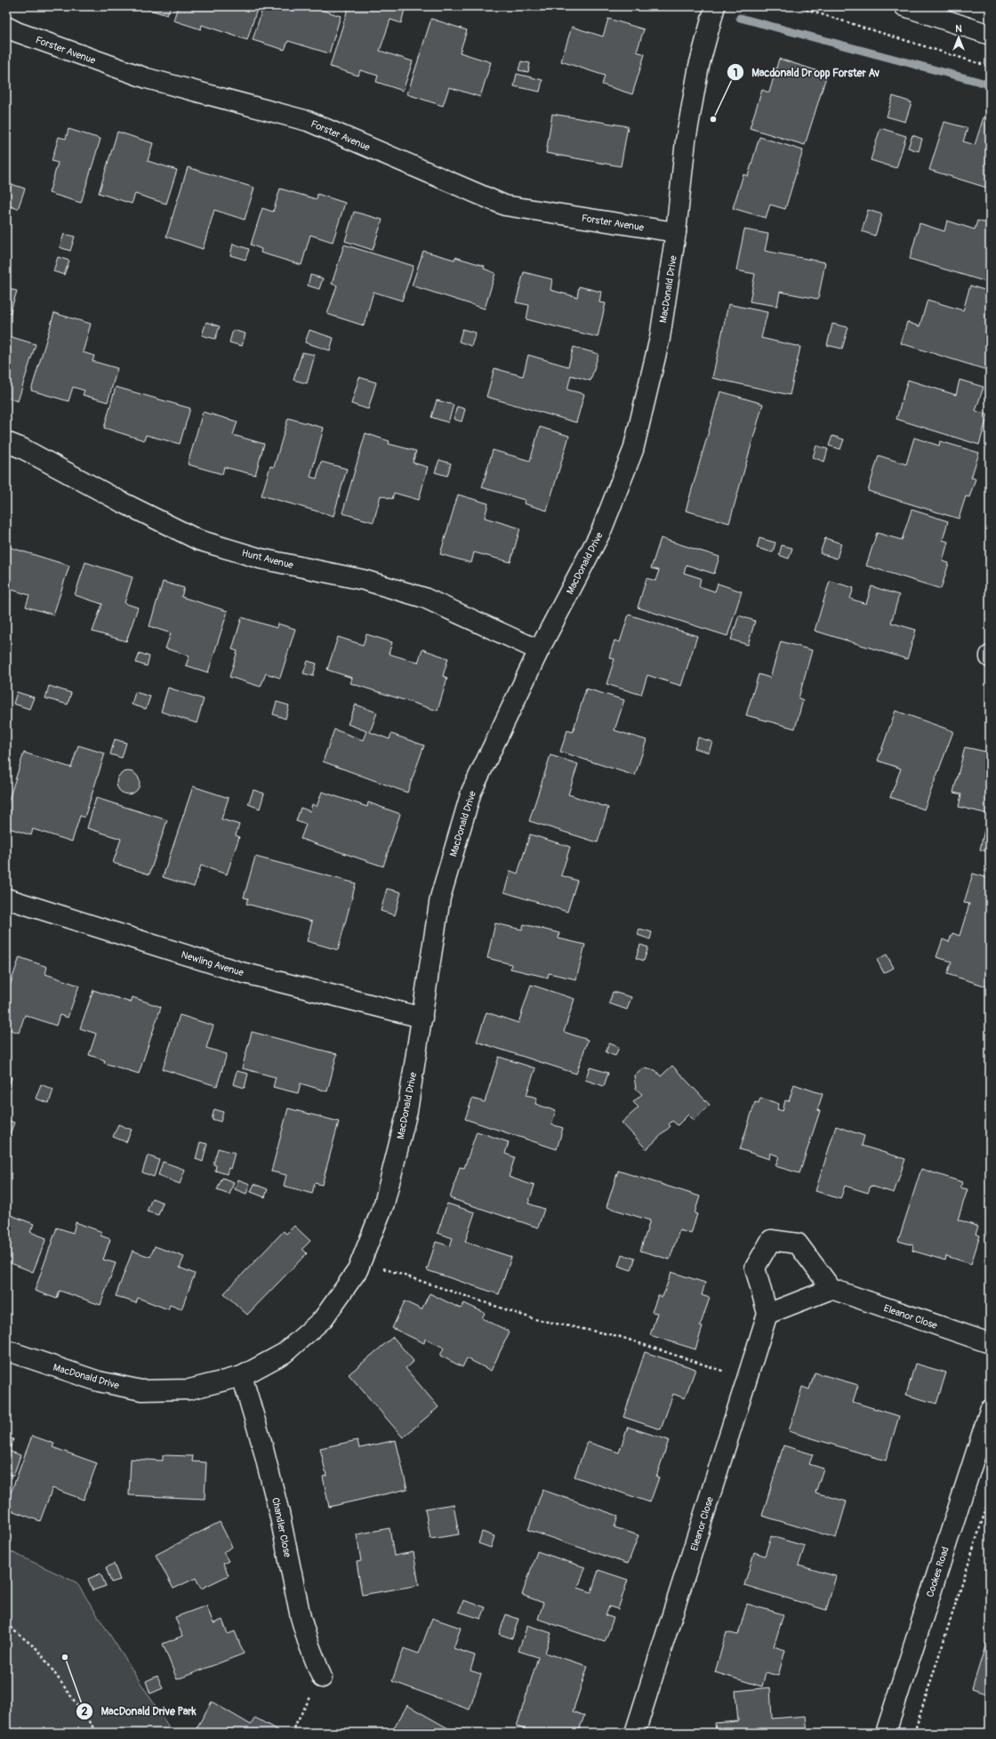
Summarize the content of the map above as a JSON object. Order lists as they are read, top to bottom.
{
  "streets": {
    "street": [
      "Forster Avenue",
      "MacDonald Drive",
      "Hunt Avenue",
      "Newling Avenue",
      "Eleanor Close",
      "Chandler Close",
      "Cookes Road"
    ]
  },
  "crossings": [
    ["Forster Avenue", "MacDonald Drive"],
    ["MacDonald Drive", "Hunt Avenue"],
    ["MacDonald Drive", "Newling Avenue"],
    ["MacDonald Drive", "Chandler Close"]
  ],
  "places": ["Macdonald Dr opp Forster Av", "MacDonald Drive Park"],
  "north": "top"
}
